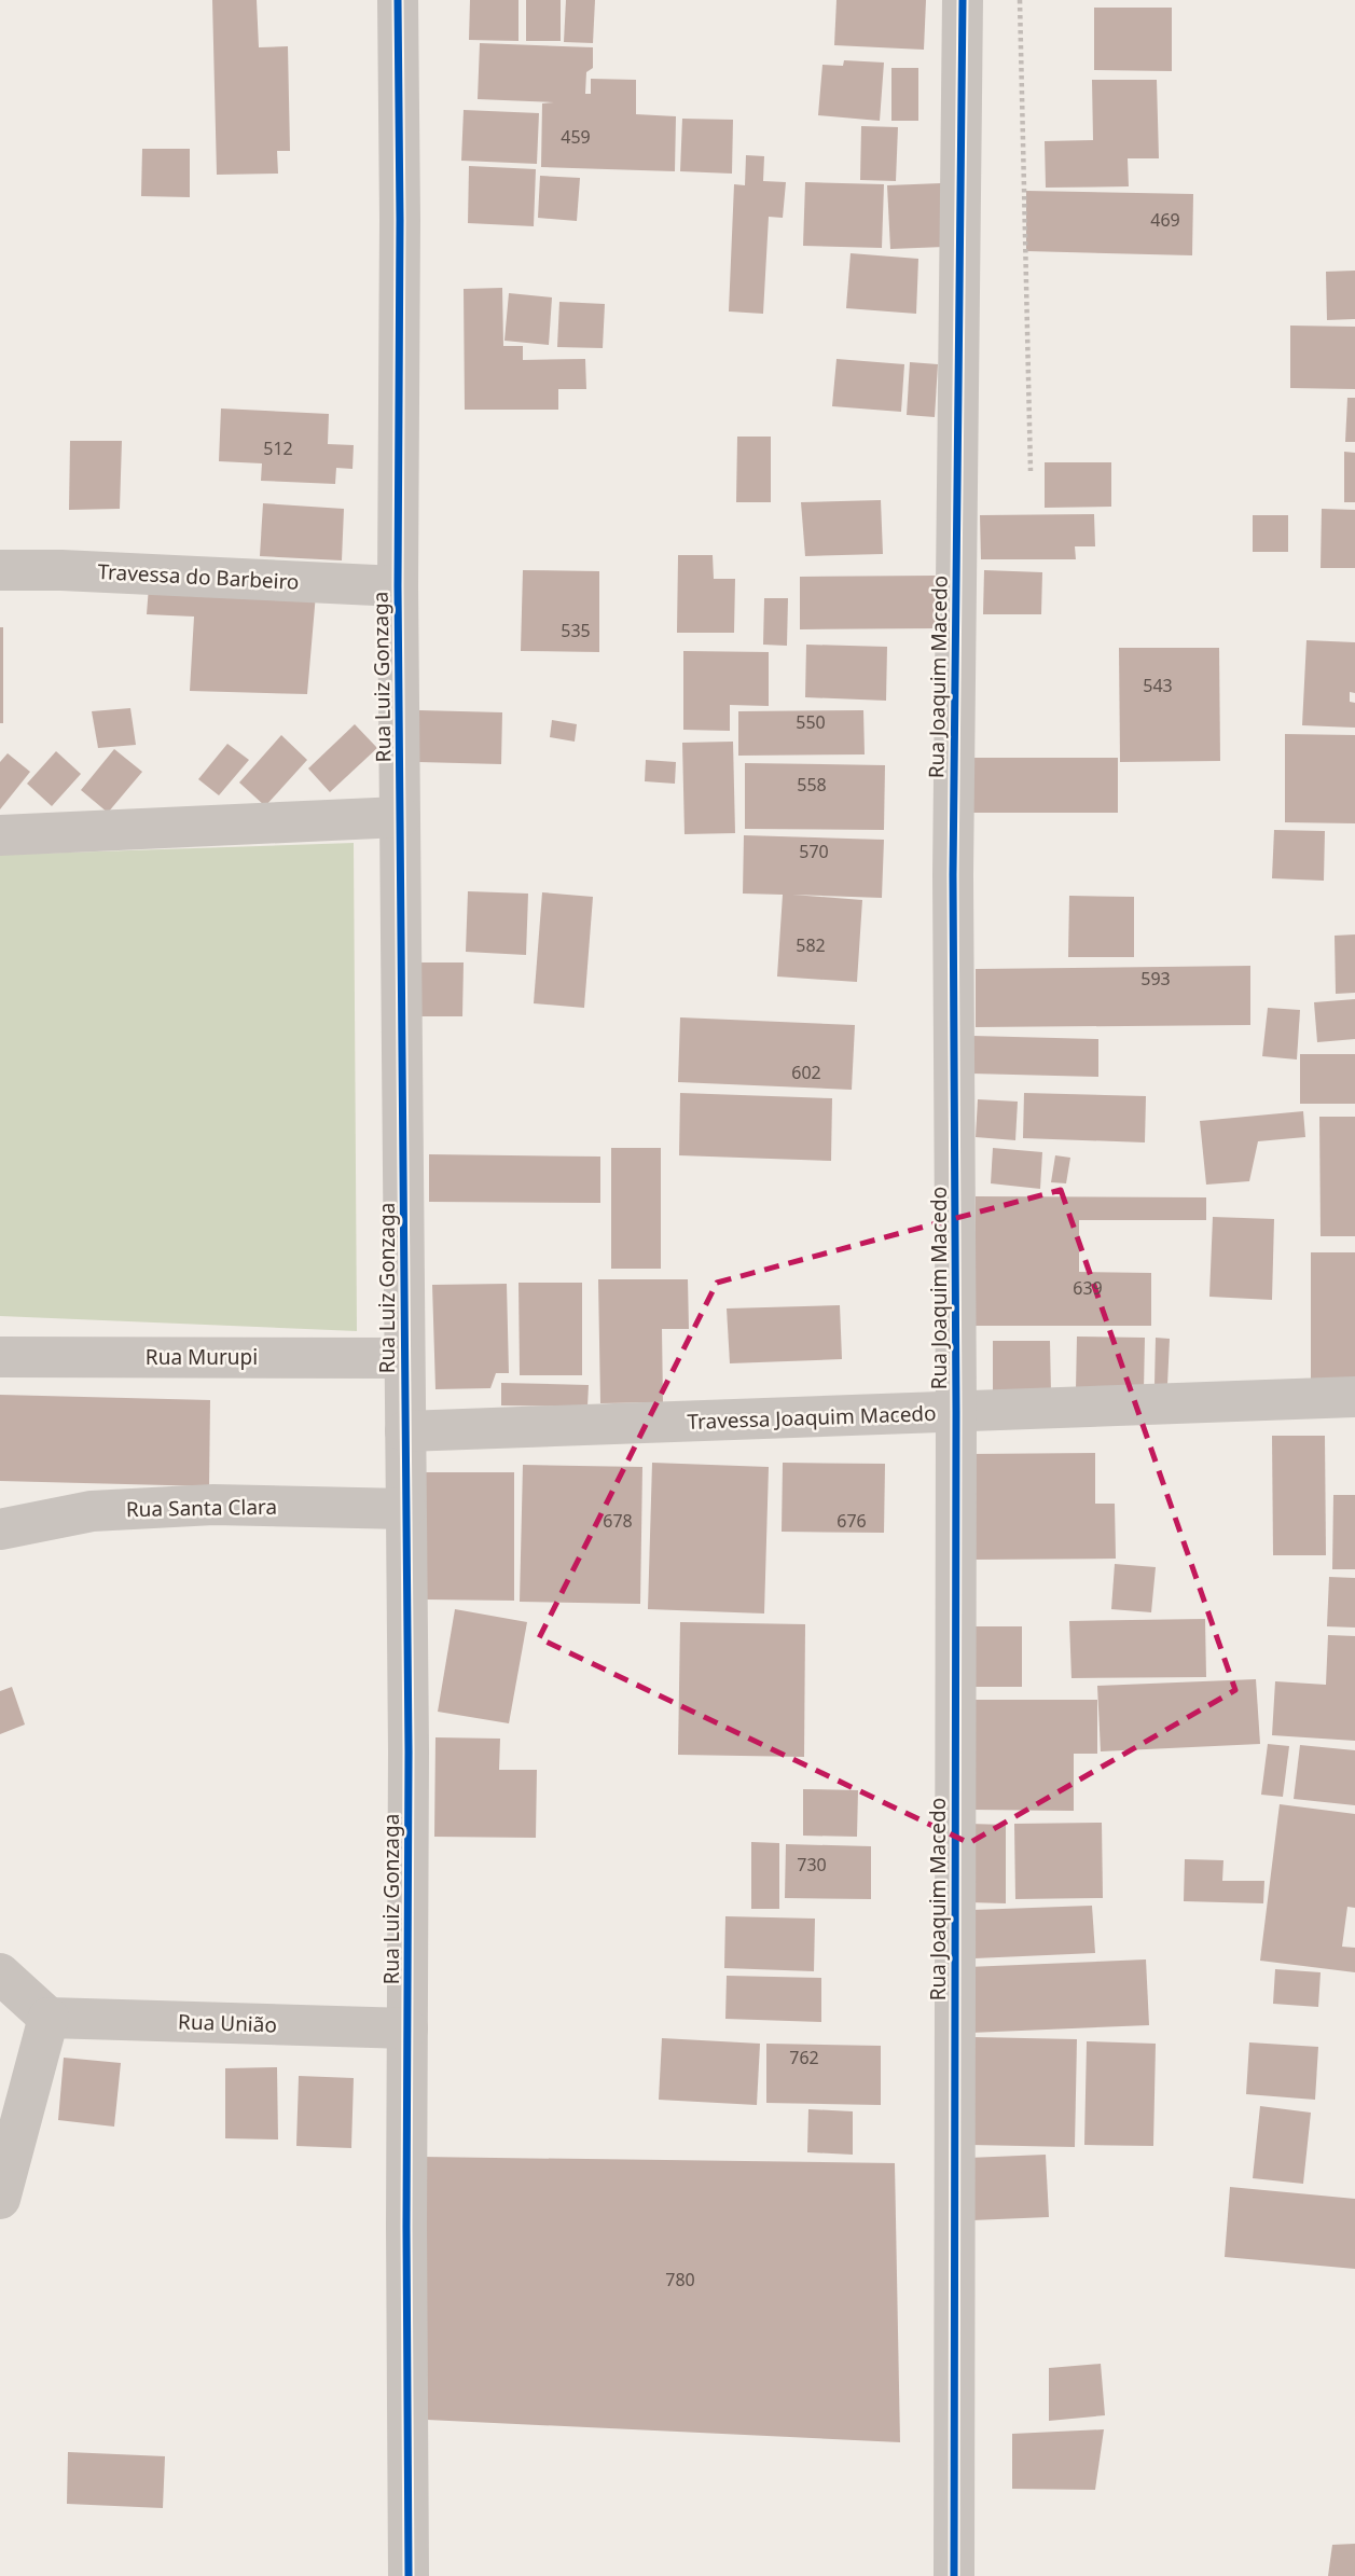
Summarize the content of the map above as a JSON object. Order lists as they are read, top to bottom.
{
  "streets": {
    "street": [
      "Travessa do Barbeiro",
      "Rua Luiz Gonzaga",
      "Rua Joaquim Macedo",
      "Rua Murupi",
      "Travessa Joaquim Macedo",
      "Rua Santa Clara",
      "Rua União"
    ]
  },
  "crossings": [
    ["Travessa do Barbeiro", "Rua Luiz Gonzaga"],
    ["Rua Luiz Gonzaga", "Rua Murupi"],
    ["Rua Luiz Gonzaga", "Travessa Joaquim Macedo"],
    ["Rua Luiz Gonzaga", "Rua Santa Clara"],
    ["Rua Luiz Gonzaga", "Rua União"],
    ["Rua Joaquim Macedo", "Travessa Joaquim Macedo"]
  ],
  "house_numbers": [
    "459",
    "469",
    "512",
    "535",
    "543",
    "550",
    "558",
    "570",
    "582",
    "593",
    "602",
    "639",
    "678",
    "676",
    "730",
    "762",
    "780"
  ]
}
